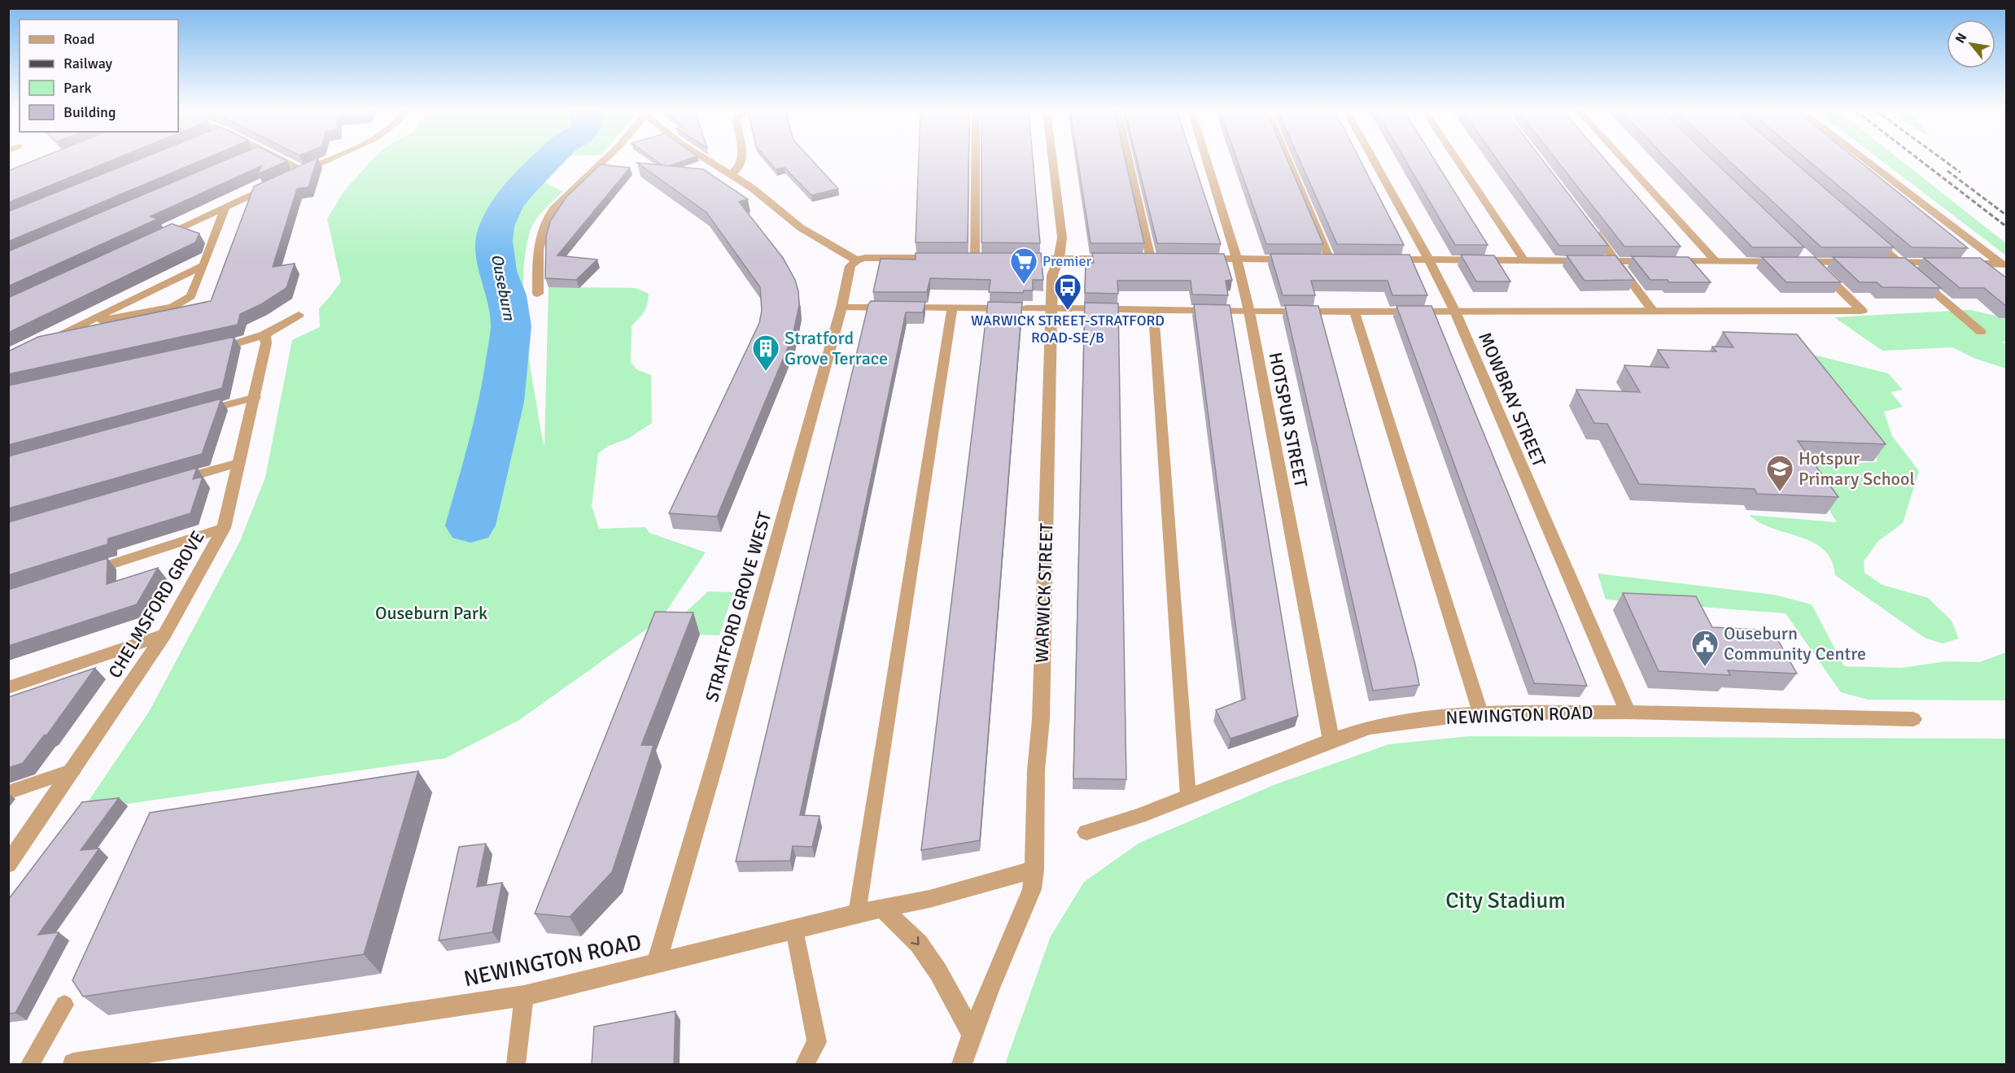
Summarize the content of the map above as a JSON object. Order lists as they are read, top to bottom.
{
  "streets": {
    "street": [
      "MOWBRAY STREET",
      "HOTSPUR STREET",
      "WARWICK STREET",
      "CHELMSFORD GROVE",
      "STRATFORD GROVE WEST",
      "NEWINGTON ROAD"
    ]
  },
  "crossings": [
    ["MOWBRAY STREET", "NEWINGTON ROAD"],
    ["HOTSPUR STREET", "NEWINGTON ROAD"],
    ["WARWICK STREET", "NEWINGTON ROAD"],
    ["STRATFORD GROVE WEST", "NEWINGTON ROAD"]
  ],
  "water": ["Ouseburn"],
  "parks": ["Ouseburn Park", "City Stadium"],
  "places": {
    "supermarket": ["Premier"],
    "bus stop": ["WARWICK STREET-STRATFORD ROAD-SE/B"],
    "building": ["Stratford Grove Terrace"],
    "school or university": ["Hotspur Primary School"],
    "public building": ["Ouseburn Community Centre"]
  },
  "legend": [
    "Road",
    "Railway",
    "Park",
    "Building"
  ],
  "north": "top left"
}
